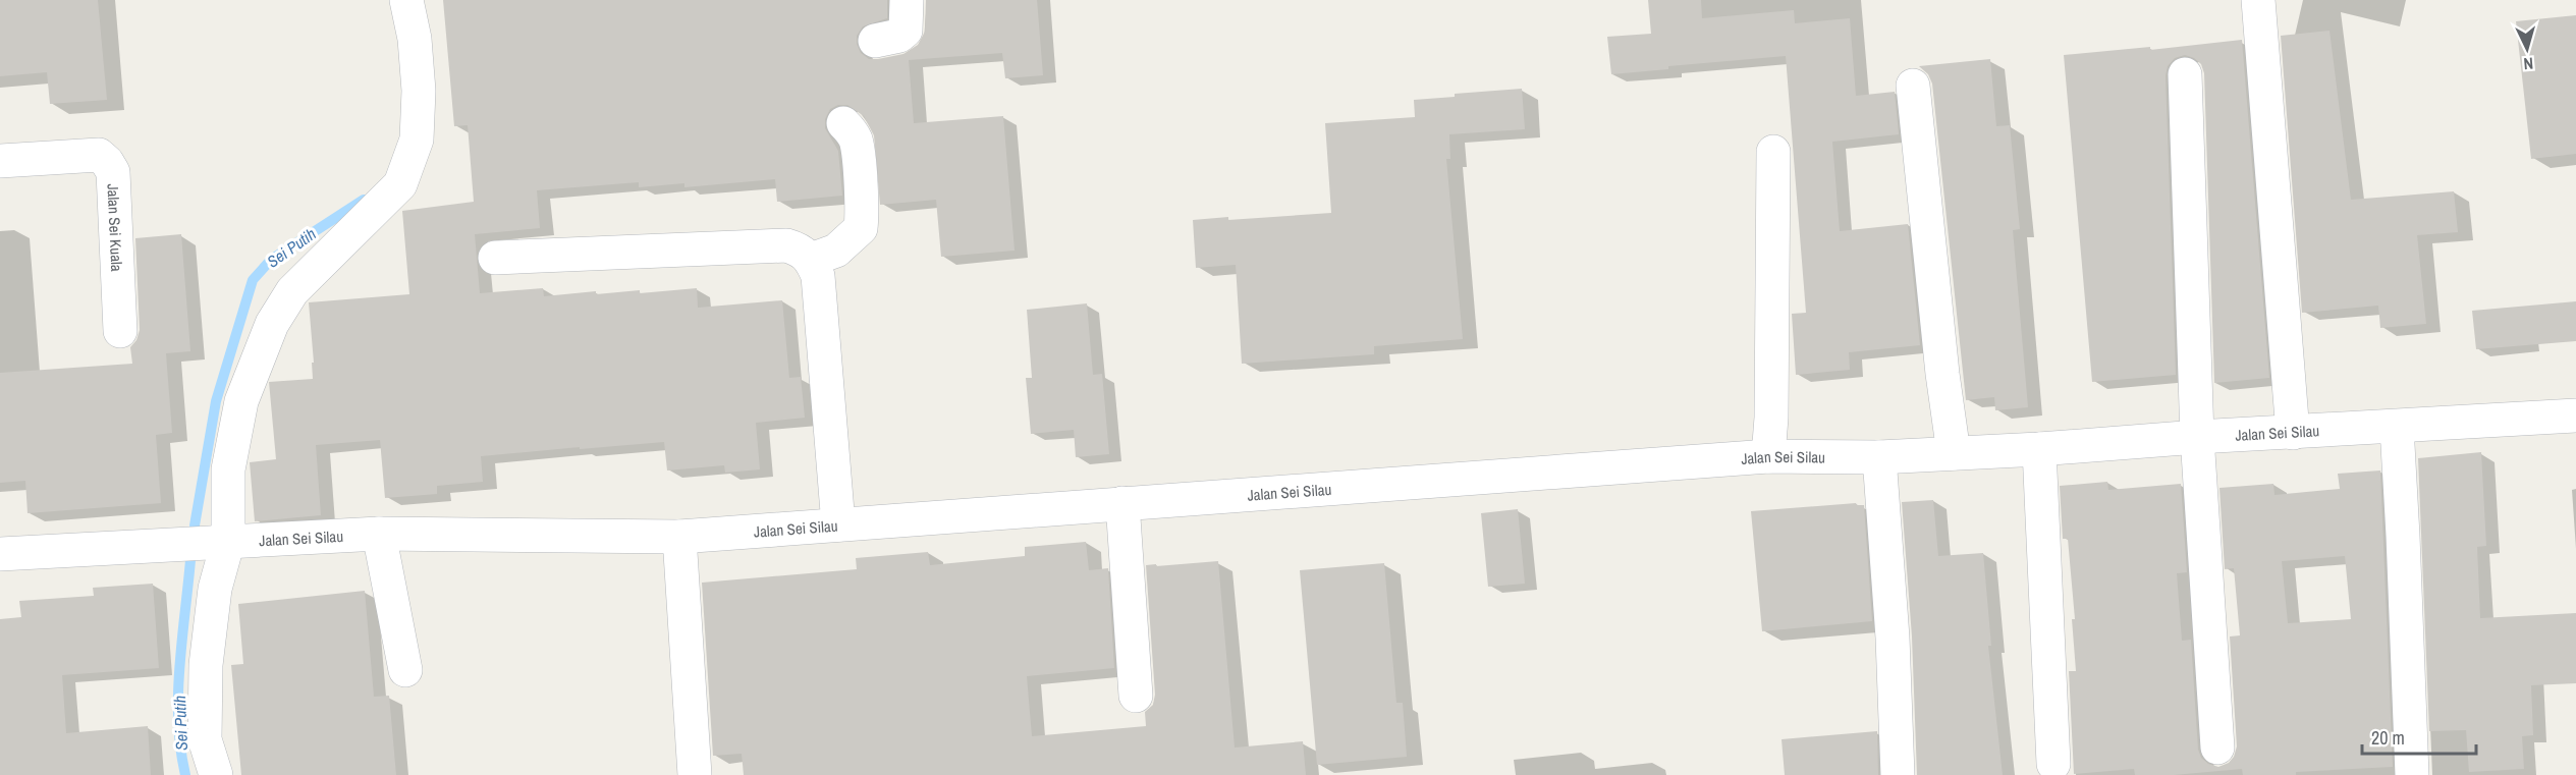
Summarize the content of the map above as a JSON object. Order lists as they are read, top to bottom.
{
  "streets": {
    "street": ["Jalan Sei Kuala", "Jalan Sei Silau"]
  },
  "water": ["Sei Putih"],
  "scale_bar": "20 m",
  "north": "bottom"
}
